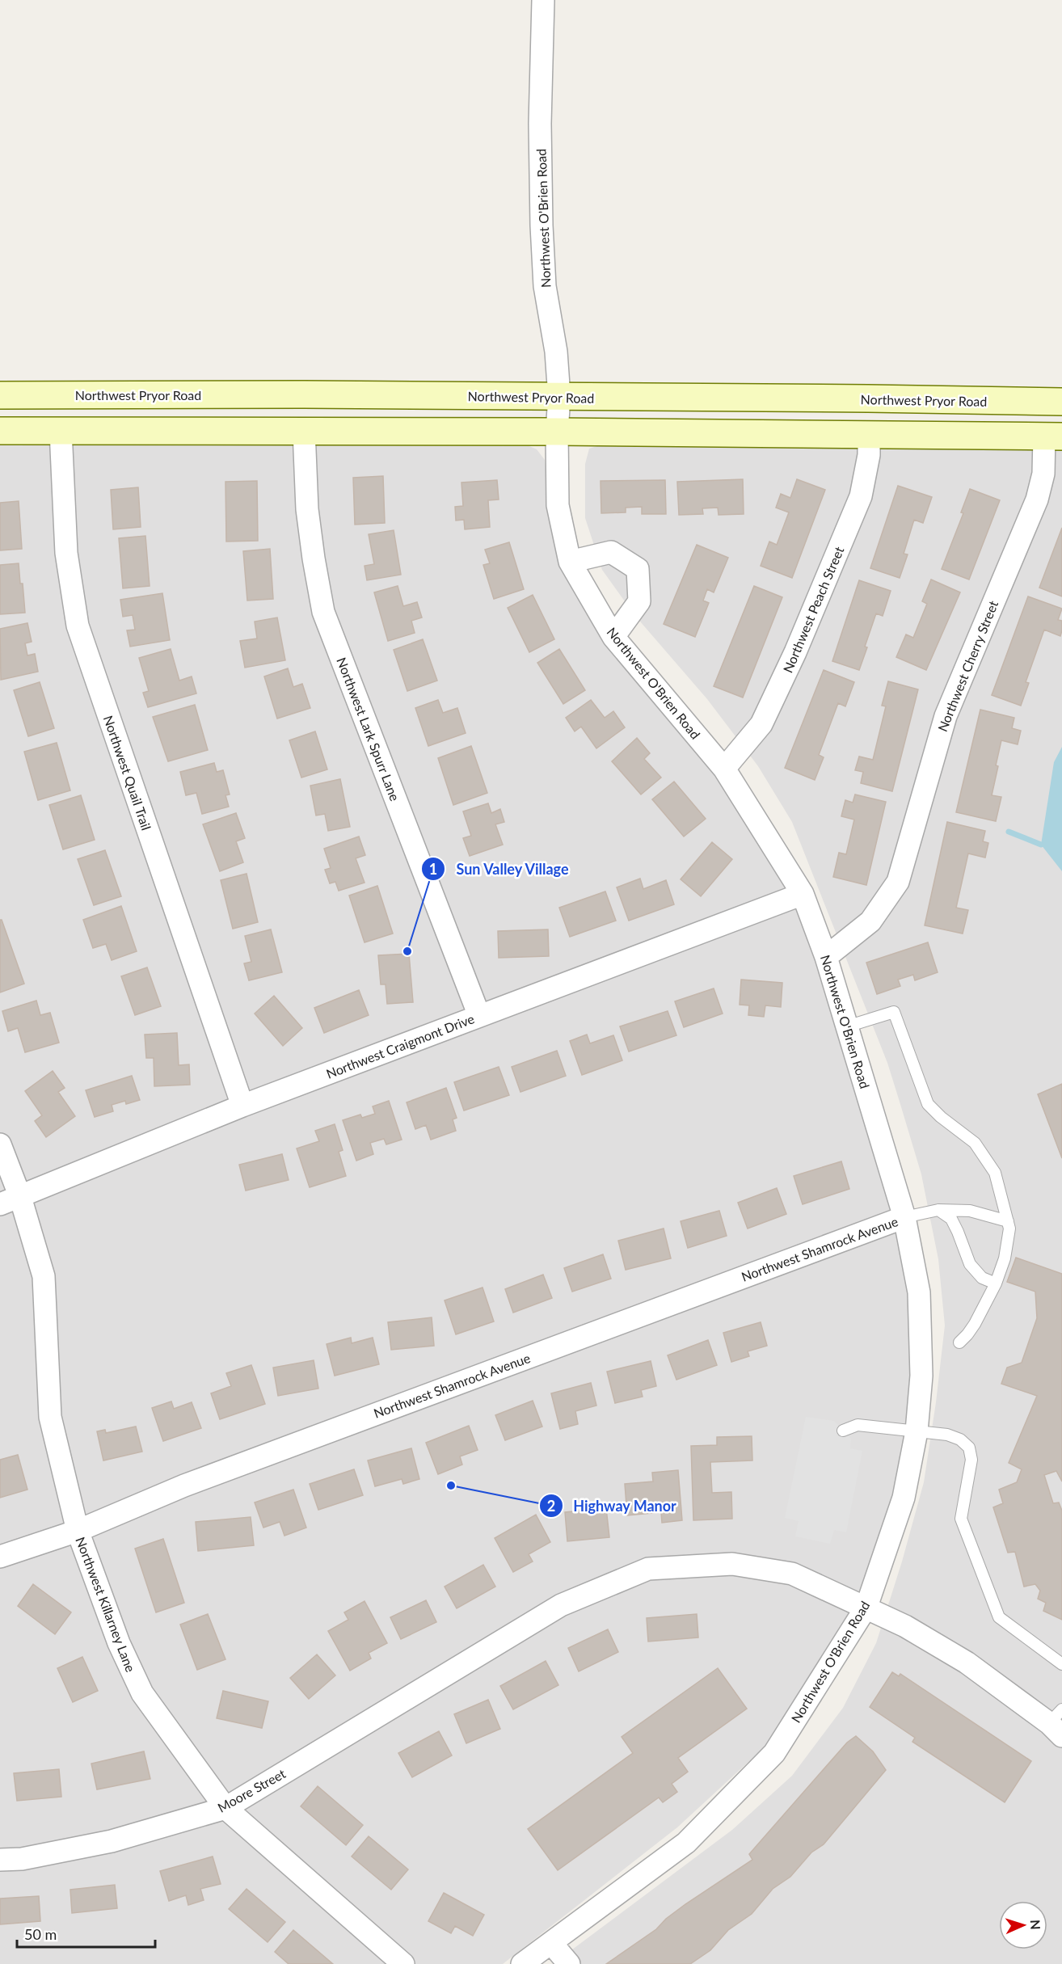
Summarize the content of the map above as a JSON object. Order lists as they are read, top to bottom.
{
  "streets": {
    "main road": ["Northwest Pryor Road"],
    "street": [
      "Northwest O'Brien Road",
      "Northwest Peach Street",
      "Northwest Cherry Street",
      "Northwest Lark Spurr Lane",
      "Northwest Quail Trail",
      "Northwest Craigmont Drive",
      "Northwest Shamrock Avenue",
      "Northwest Killarney Lane",
      "Moore Street"
    ]
  },
  "crossings": [
    ["Northwest O'Brien Road", "Northwest Pryor Road"],
    ["Northwest O'Brien Road", "Northwest Peach Street"],
    ["Northwest O'Brien Road", "Northwest Cherry Street"],
    ["Northwest O'Brien Road", "Northwest Craigmont Drive"],
    ["Northwest O'Brien Road", "Northwest Shamrock Avenue"],
    ["Northwest O'Brien Road", "Moore Street"],
    ["Northwest Lark Spurr Lane", "Northwest Craigmont Drive"],
    ["Northwest Quail Trail", "Northwest Craigmont Drive"],
    ["Northwest Craigmont Drive", "Northwest Killarney Lane"],
    ["Northwest Shamrock Avenue", "Northwest Killarney Lane"],
    ["Northwest Killarney Lane", "Moore Street"]
  ],
  "places": ["Sun Valley Village", "Highway Manor"],
  "scale_bar": "50 m",
  "north": "right"
}
